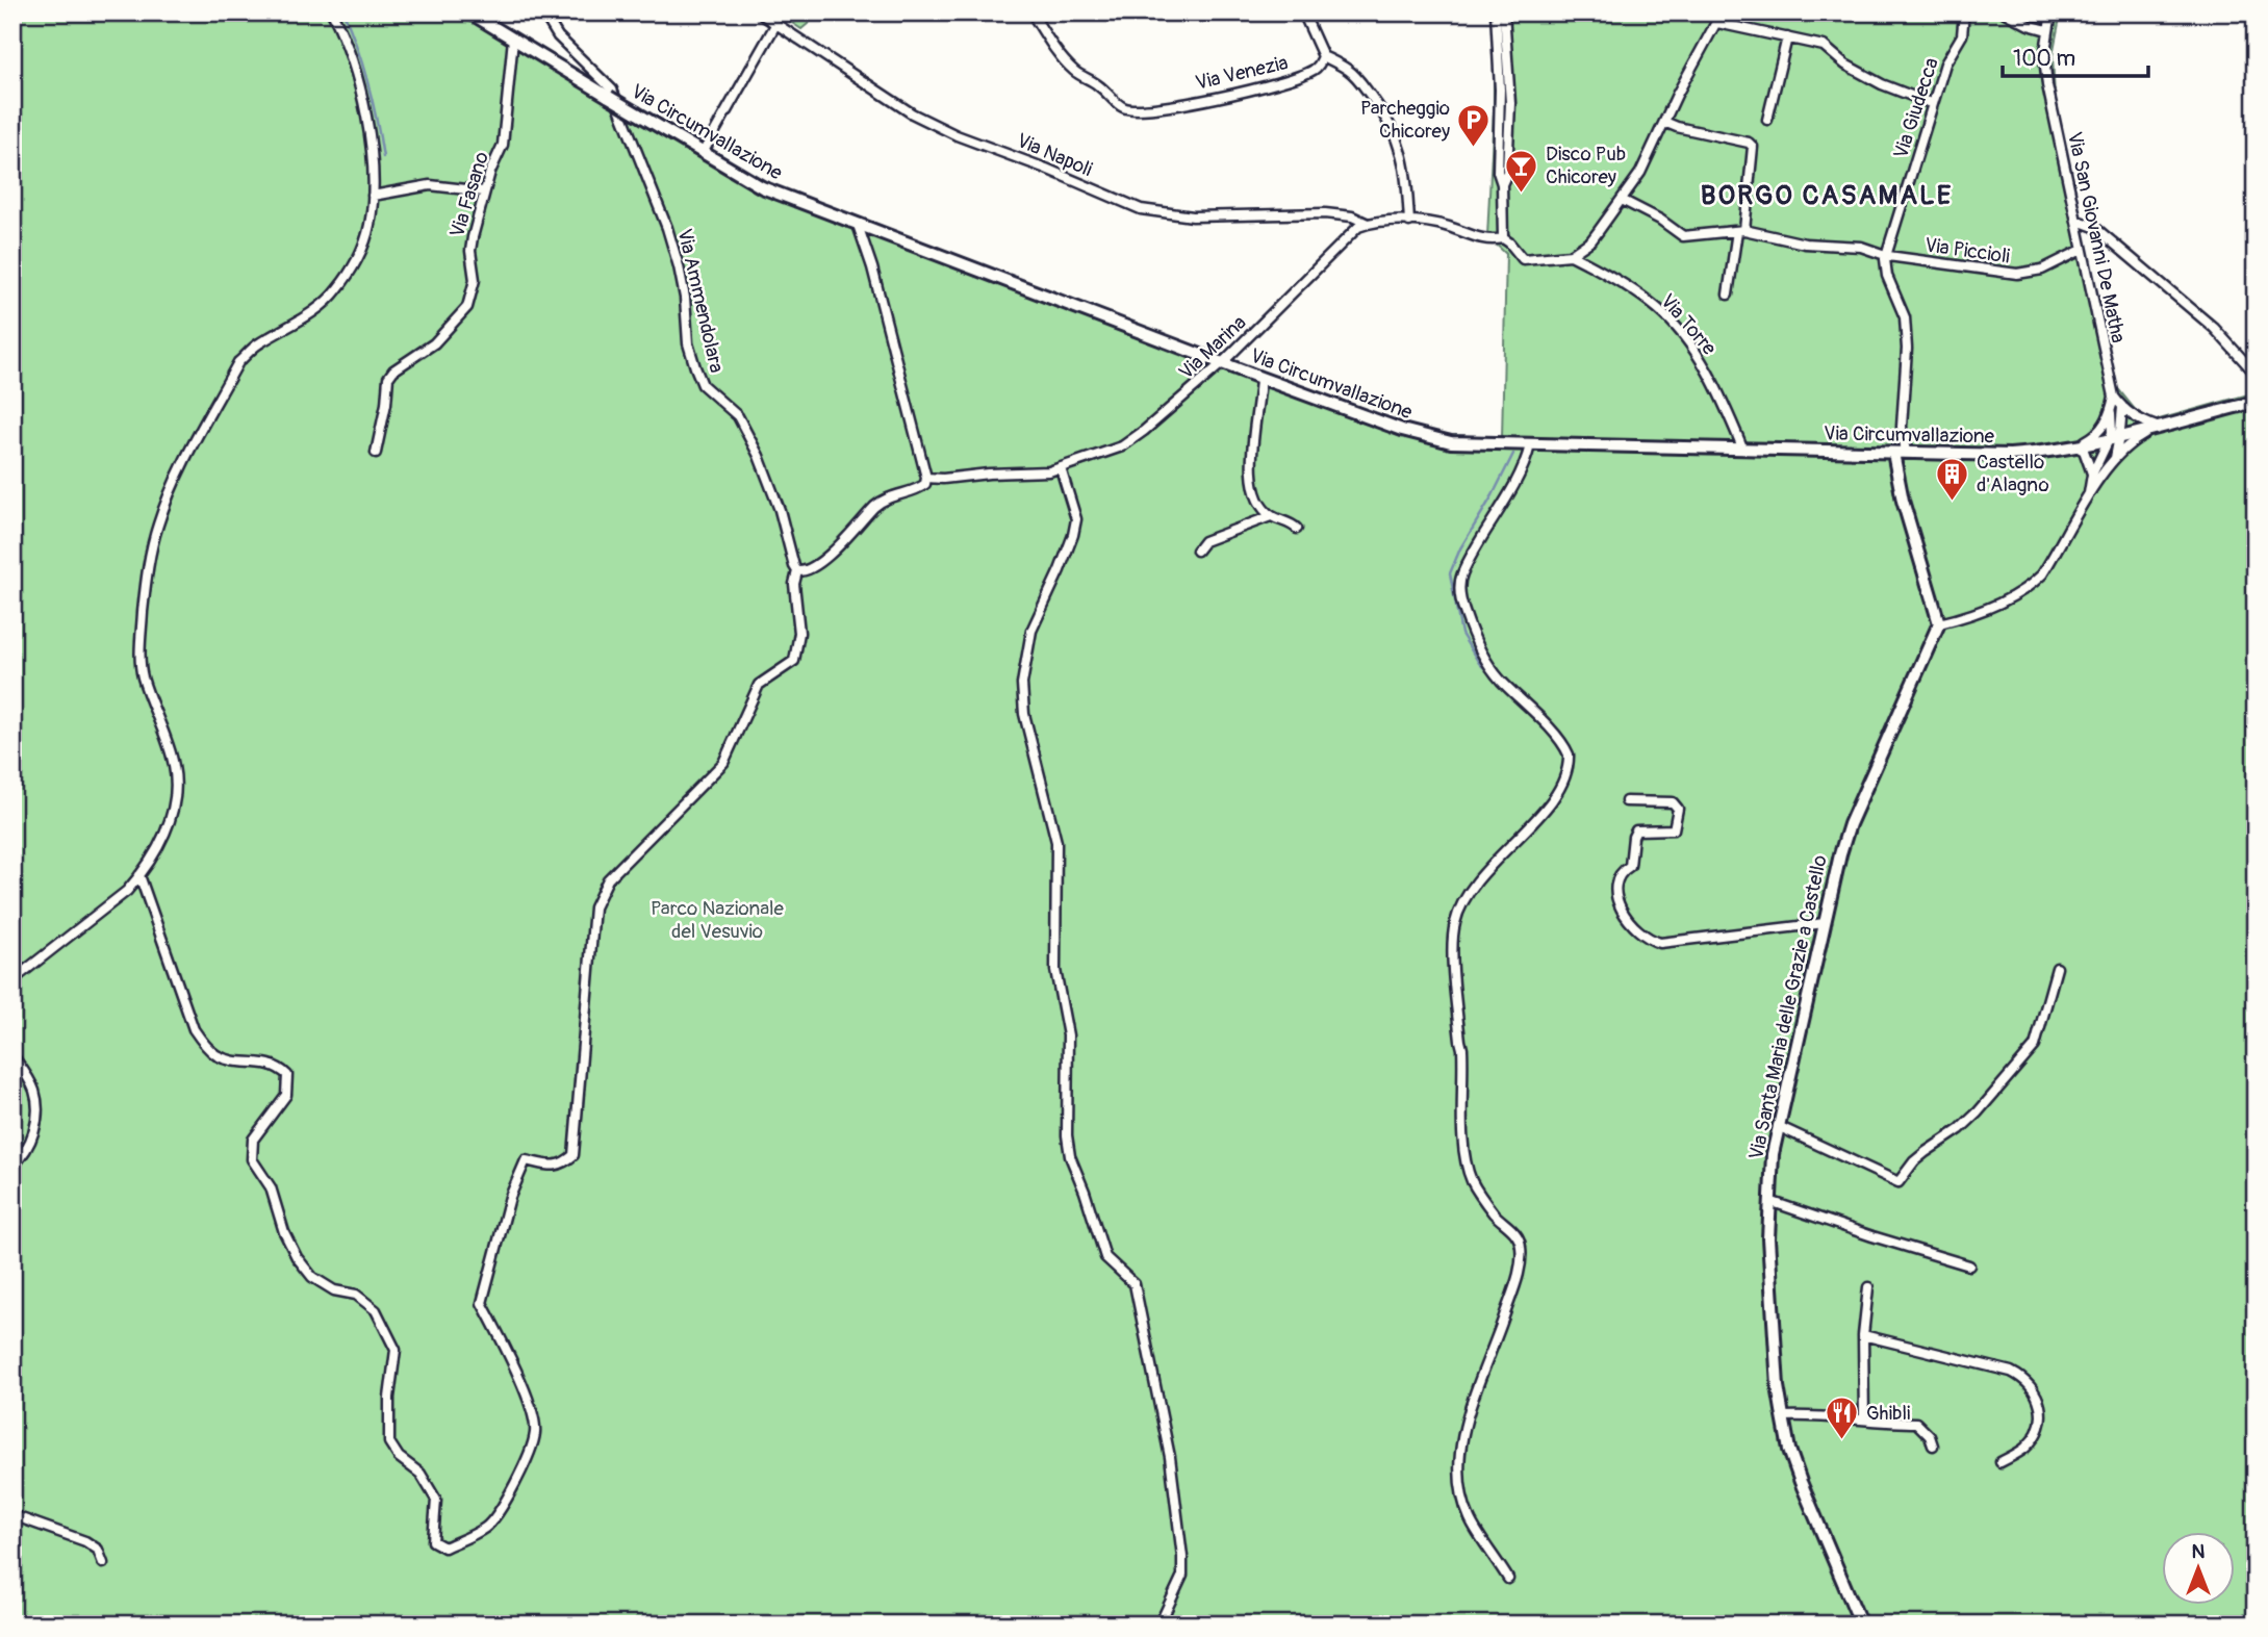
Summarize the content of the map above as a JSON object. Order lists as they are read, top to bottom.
{
  "streets": {
    "main road": ["Via Circumvallazione", "Via Santa Maria delle Grazie a Castello"],
    "street": [
      "Via Venezia",
      "Via Giudecca",
      "Via Napoli",
      "Via Fasano",
      "Via San Giovanni De Matha",
      "Via Piccioli",
      "Via Ammendolara",
      "Via Torre",
      "Via Marina"
    ]
  },
  "crossings": [
    ["Via Giudecca", "Via Piccioli"],
    ["Via Circumvallazione", "Via Fasano"],
    ["Via Circumvallazione", "Via San Giovanni De Matha"],
    ["Via Circumvallazione", "Via Ammendolara"],
    ["Via Circumvallazione", "Via Torre"],
    ["Via Circumvallazione", "Via Marina"],
    ["Via Napoli", "Via Marina"],
    ["Via San Giovanni De Matha", "Via Piccioli"]
  ],
  "districts": ["BORGO CASAMALE"],
  "parks": ["Parco Nazionale del Vesuvio"],
  "places": {
    "parking": ["Parcheggio Chicorey"],
    "bar": ["Disco Pub Chicorey"],
    "building": ["Castello d'Alagno"],
    "restaurant": ["Ghibli"]
  },
  "scale_bar": "100 m",
  "north": "top"
}
